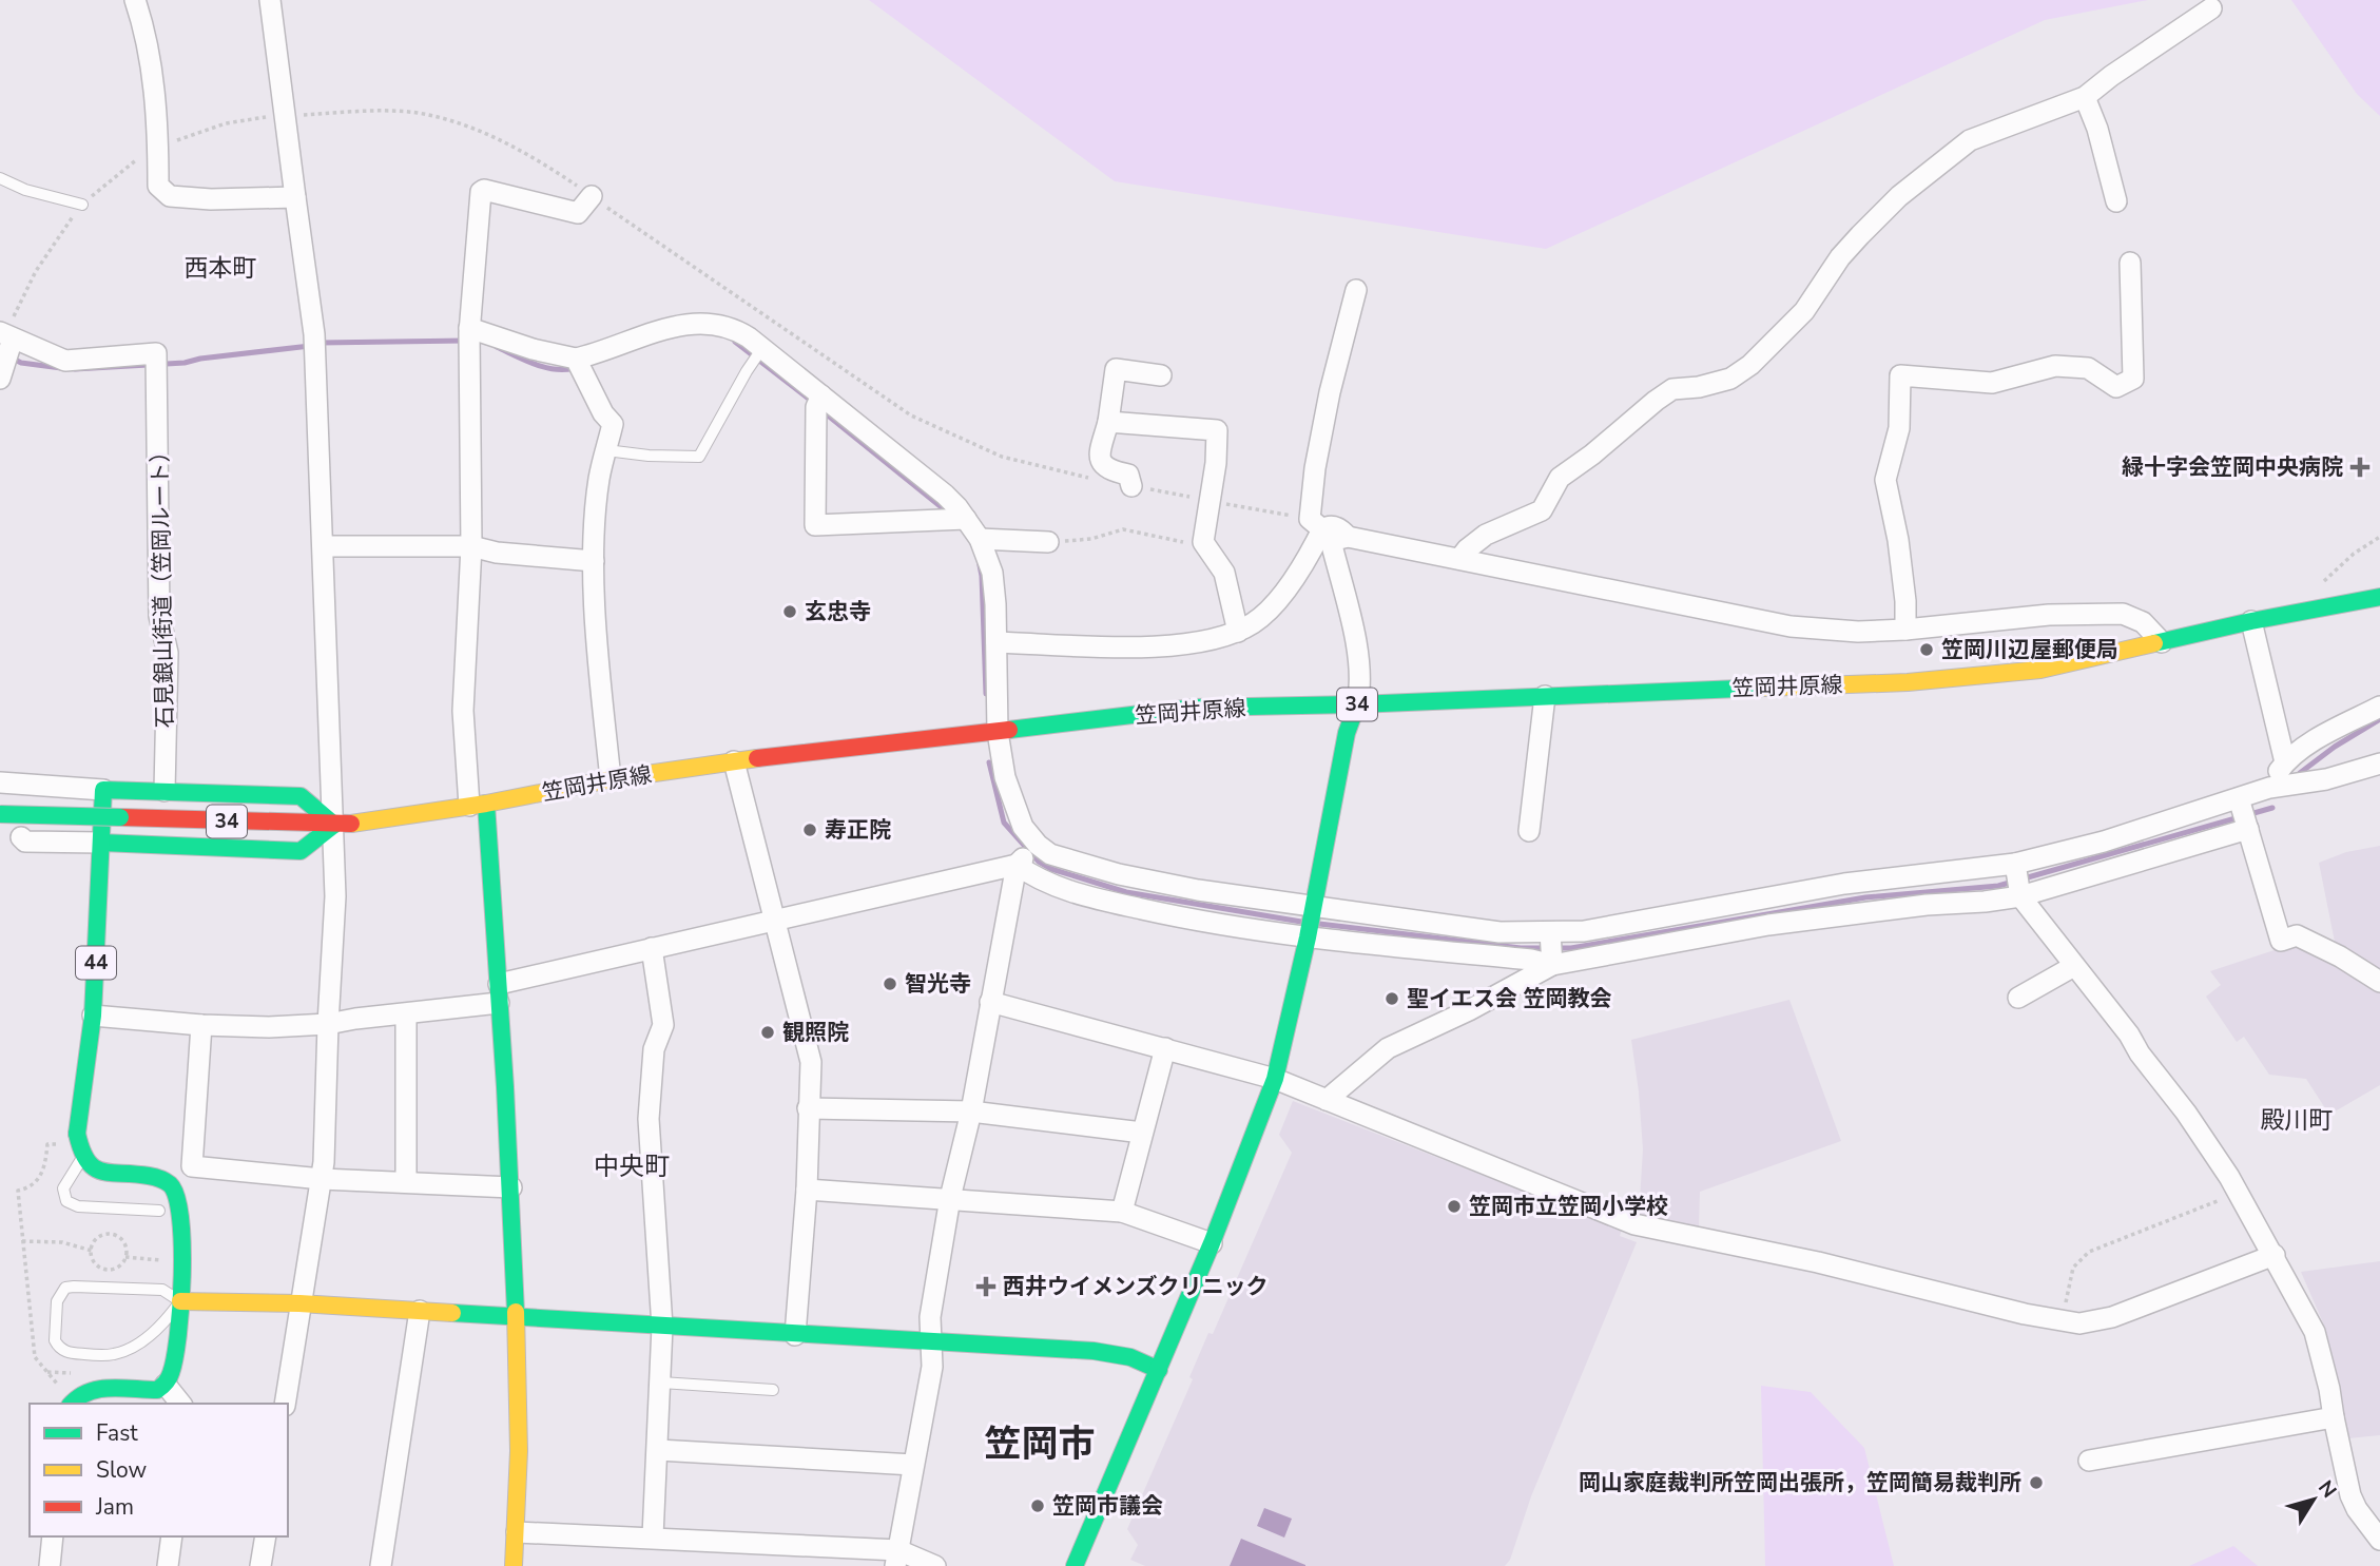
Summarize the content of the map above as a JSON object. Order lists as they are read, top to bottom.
{
  "streets": {
    "main road": ["笠岡井原線", "34", "44"],
    "street": ["石見銀山街道（笠岡ルート）"]
  },
  "districts": [
    "西本町",
    "殿川町",
    "中央町",
    "笠岡市"
  ],
  "places": {
    "health": ["緑十字会笠岡中央病院", "西井ウイメンズクリニック"],
    "other": [
      "玄忠寺",
      "笠岡川辺屋郵便局",
      "寿正院",
      "智光寺",
      "聖イエス会 笠岡教会",
      "観照院",
      "笠岡市立笠岡小学校",
      "岡山家庭裁判所笠岡出張所，笠岡簡易裁判所",
      "笠岡市議会"
    ]
  },
  "legend": ["Fast", "Slow", "Jam"],
  "north": "top right"
}
